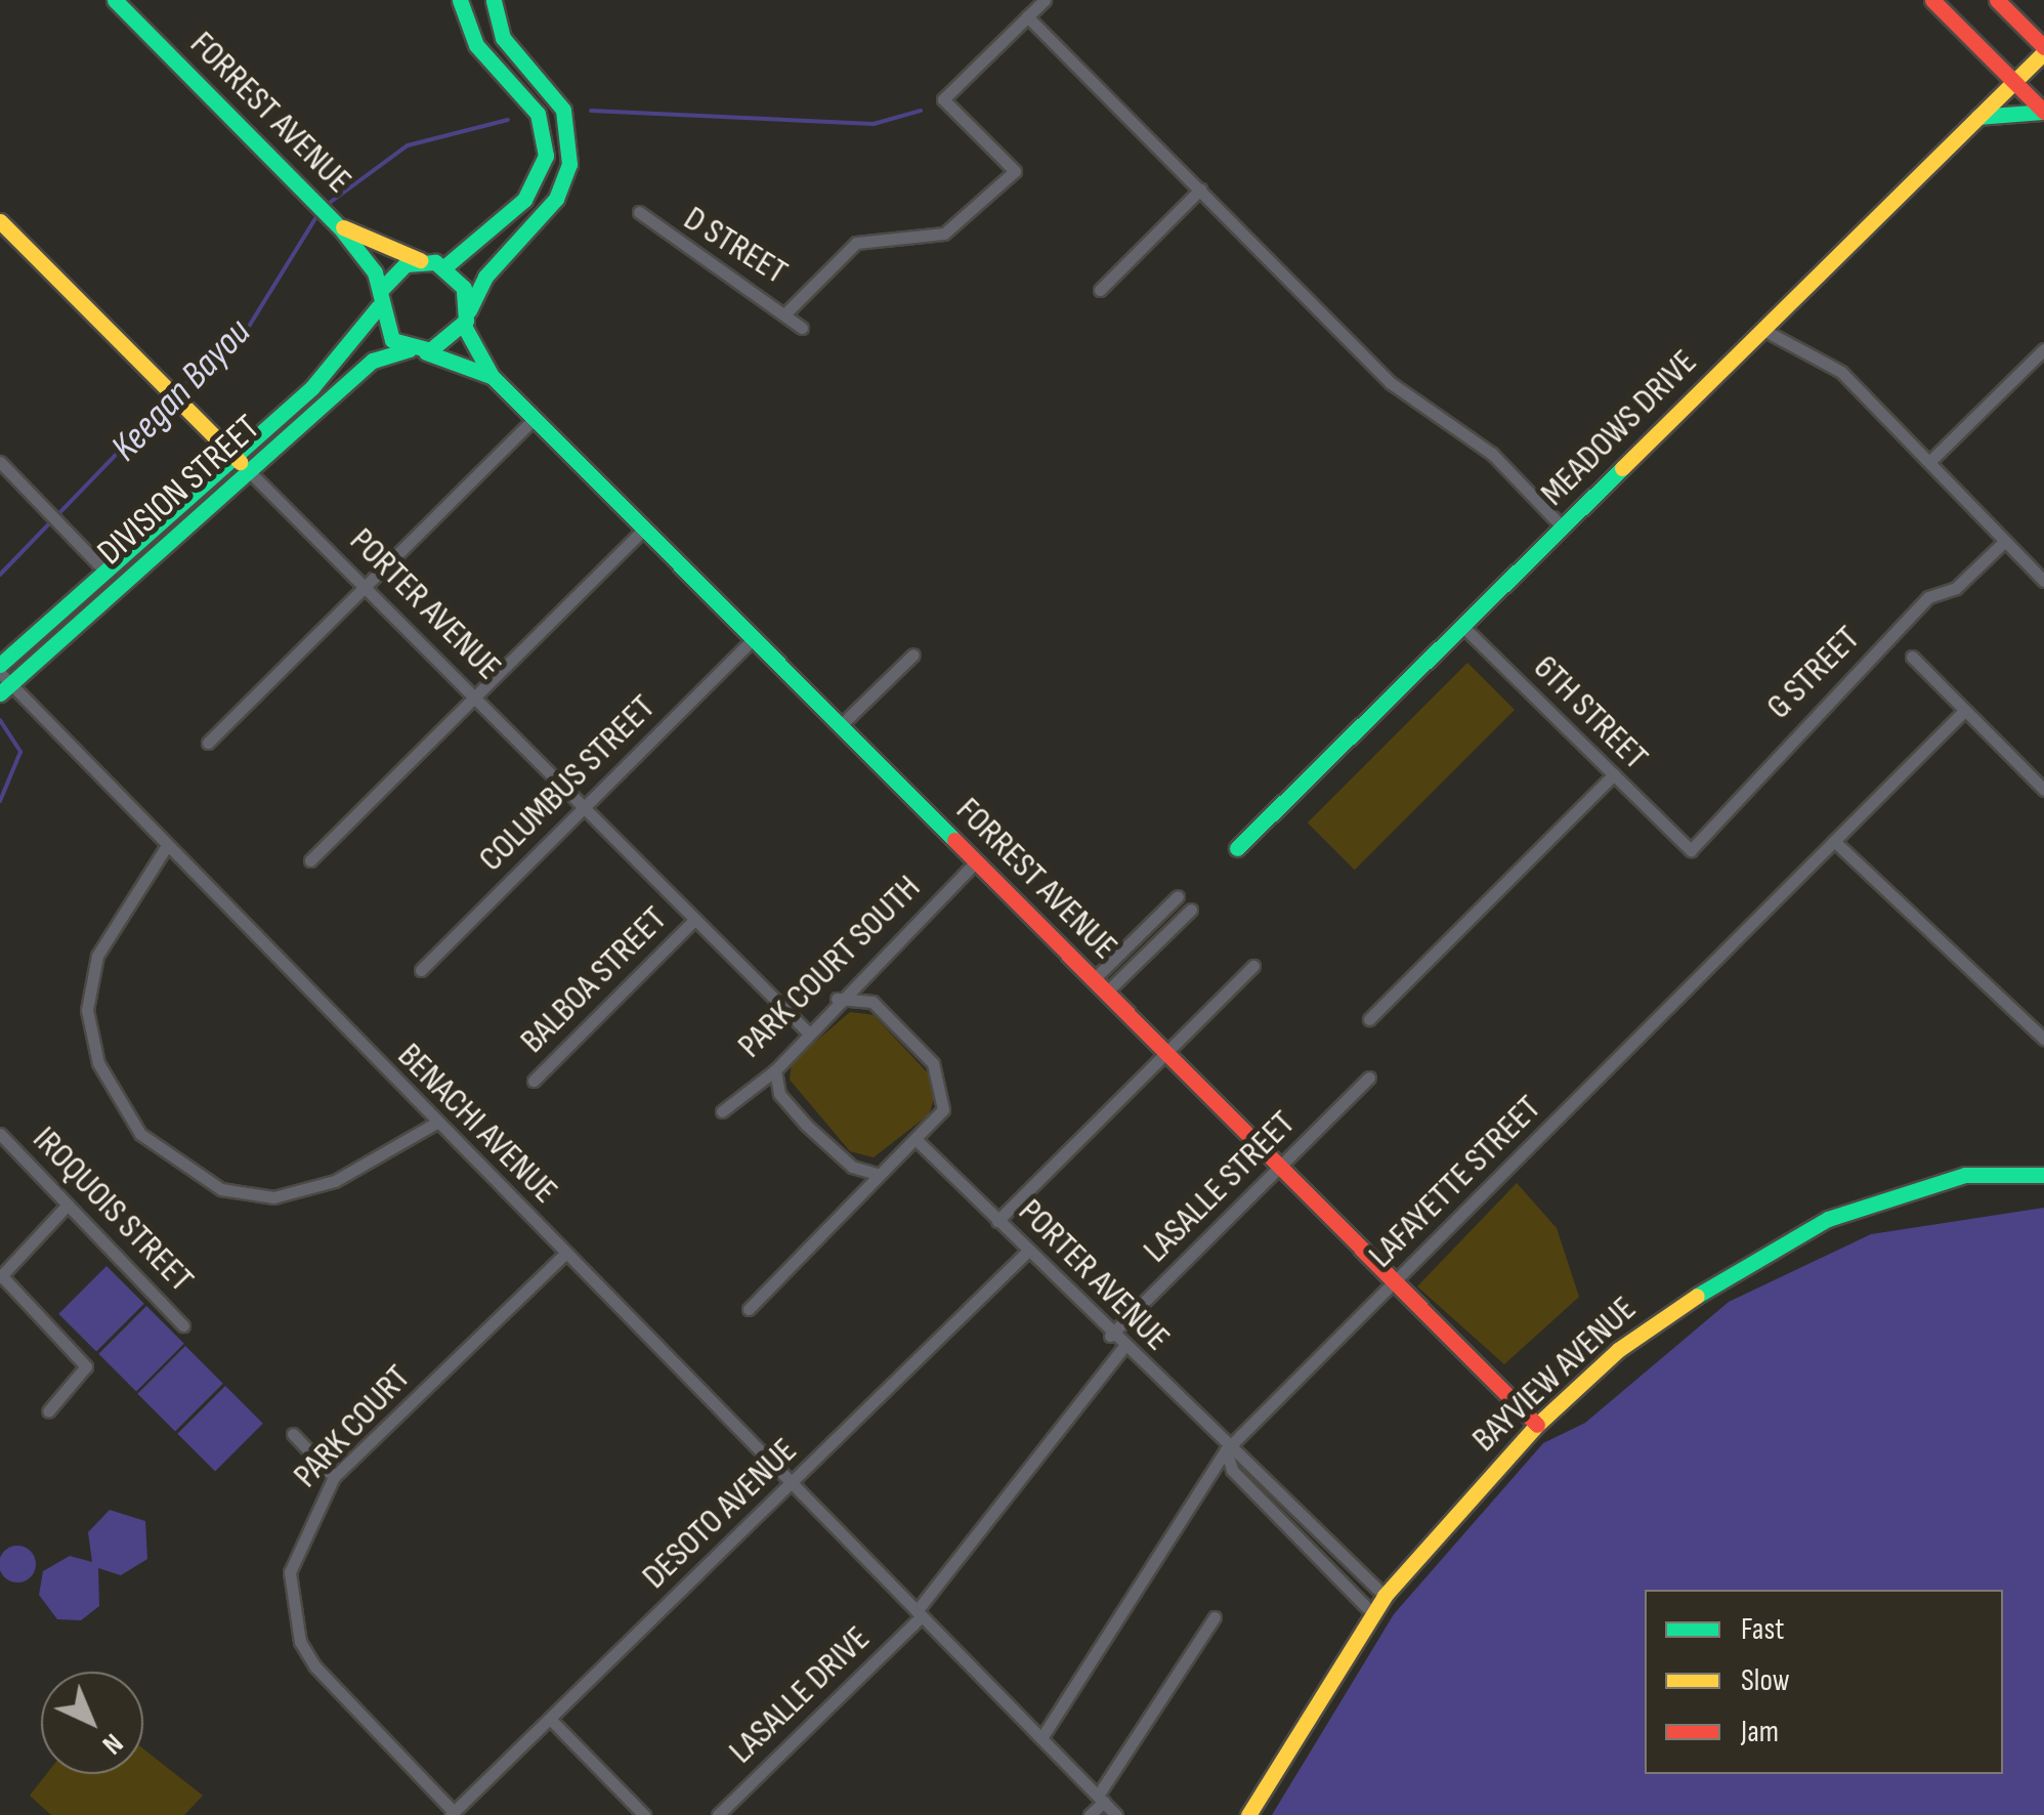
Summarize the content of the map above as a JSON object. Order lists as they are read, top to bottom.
{
  "streets": {
    "street": [
      "FORREST AVENUE",
      "D STREET",
      "MEADOWS DRIVE",
      "DIVISION STREET",
      "PORTER AVENUE",
      "G STREET",
      "6TH STREET",
      "COLUMBUS STREET",
      "PARK COURT SOUTH",
      "BALBOA STREET",
      "BENACHI AVENUE",
      "LAFAYETTE STREET",
      "LASALLE STREET",
      "IROQUOIS STREET",
      "BAYVIEW AVENUE",
      "PARK COURT",
      "DESOTO AVENUE",
      "LASALLE DRIVE"
    ]
  },
  "crossings": [
    ["FORREST AVENUE", "DIVISION STREET"],
    ["FORREST AVENUE", "COLUMBUS STREET"],
    ["FORREST AVENUE", "PARK COURT SOUTH"],
    ["FORREST AVENUE", "LAFAYETTE STREET"],
    ["FORREST AVENUE", "LASALLE STREET"],
    ["FORREST AVENUE", "BAYVIEW AVENUE"],
    ["MEADOWS DRIVE", "6TH STREET"],
    ["DIVISION STREET", "PORTER AVENUE"],
    ["DIVISION STREET", "BENACHI AVENUE"],
    ["PORTER AVENUE", "COLUMBUS STREET"],
    ["PORTER AVENUE", "PARK COURT SOUTH"],
    ["PORTER AVENUE", "BALBOA STREET"],
    ["PORTER AVENUE", "LAFAYETTE STREET"],
    ["PORTER AVENUE", "LASALLE STREET"],
    ["PORTER AVENUE", "BAYVIEW AVENUE"],
    ["PORTER AVENUE", "DESOTO AVENUE"],
    ["G STREET", "6TH STREET"],
    ["BENACHI AVENUE", "LAFAYETTE STREET"],
    ["BENACHI AVENUE", "PARK COURT"],
    ["BENACHI AVENUE", "DESOTO AVENUE"],
    ["BENACHI AVENUE", "LASALLE DRIVE"],
    ["PARK COURT", "DESOTO AVENUE"]
  ],
  "water": ["Keegan Bayou"],
  "legend": ["Fast", "Slow", "Jam"],
  "north": "bottom right"
}
